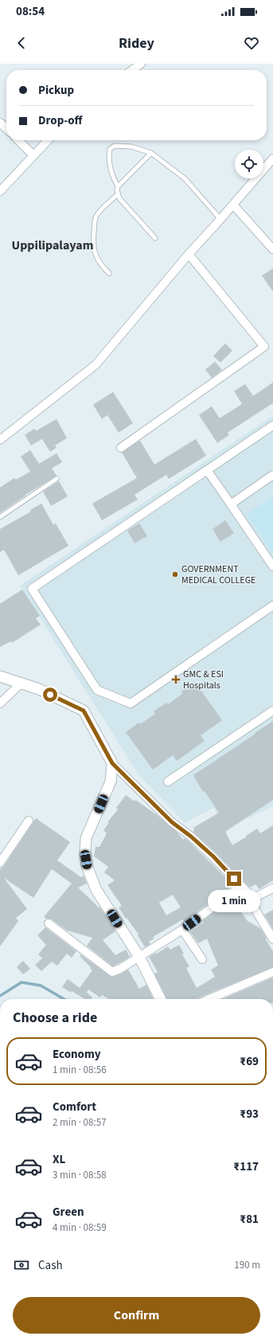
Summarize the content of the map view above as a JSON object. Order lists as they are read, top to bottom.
{
  "districts": ["Uppilipalayam"],
  "places": {
    "other": ["GOVERNMENT MEDICAL COLLEGE"],
    "health": ["GMC & ESI Hospitals"]
  },
  "page": {
    "status": "08:54",
    "header": "Ridey",
    "banner": ["Pickup", "Drop-off"],
    "bubble": "1 min",
    "heading": "Choose a ride",
    "list": [
      {
        "name": "Economy",
        "note": "1 min · 08:56",
        "value": "₹69"
      },
      {
        "name": "Comfort",
        "note": "2 min · 08:57",
        "value": "₹93"
      },
      {
        "name": "XL",
        "note": "3 min · 08:58",
        "value": "₹117"
      },
      {
        "name": "Green",
        "note": "4 min · 08:59",
        "value": "₹81"
      }
    ],
    "pay": ["Cash", "190 m"],
    "buttons": "Confirm"
  }
}
